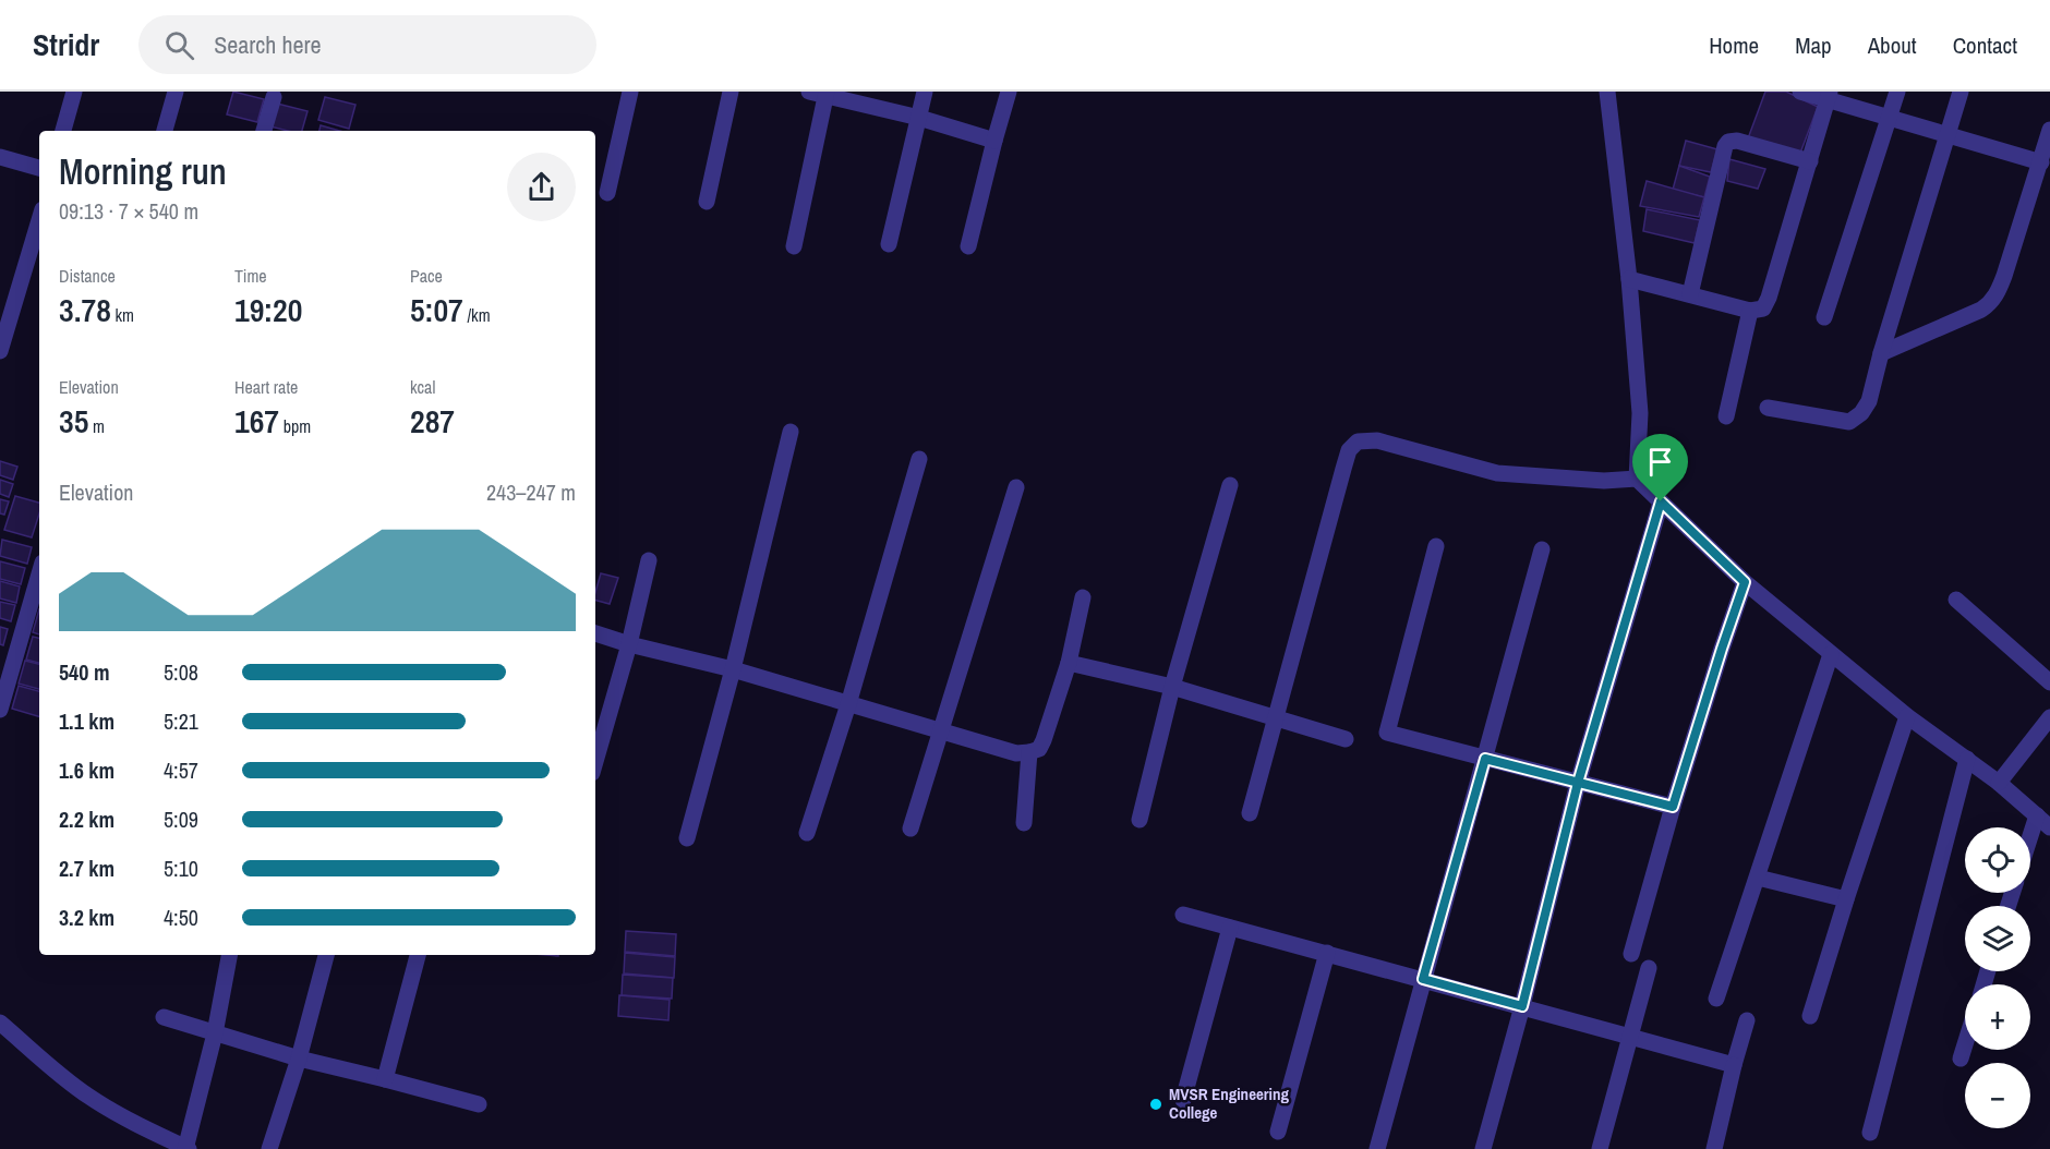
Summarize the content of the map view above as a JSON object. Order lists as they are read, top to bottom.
{
  "places": ["MVSR Engineering College"],
  "page": {
    "header": "Stridr",
    "search": "Search here",
    "nav": [
      "Home",
      "Map",
      "About",
      "Contact"
    ],
    "heading": ["Morning run", "09:13 · 7 × 540 m"],
    "stats": [
      ["Distance", "3.78 km"],
      ["Time", "19:20"],
      ["Pace", "5:07 /km"],
      ["Elevation", "35 m"],
      ["Heart rate", "167 bpm"],
      ["kcal", "287"]
    ],
    "chart": ["Elevation", "243–247 m"],
    "list": [
      {
        "name": "540 m",
        "note": "5:08"
      },
      {
        "name": "1.1 km",
        "note": "5:21"
      },
      {
        "name": "1.6 km",
        "note": "4:57"
      },
      {
        "name": "2.2 km",
        "note": "5:09"
      },
      {
        "name": "2.7 km",
        "note": "5:10"
      },
      {
        "name": "3.2 km",
        "note": "4:50"
      }
    ],
    "map_buttons": ["+", "−"]
  }
}
